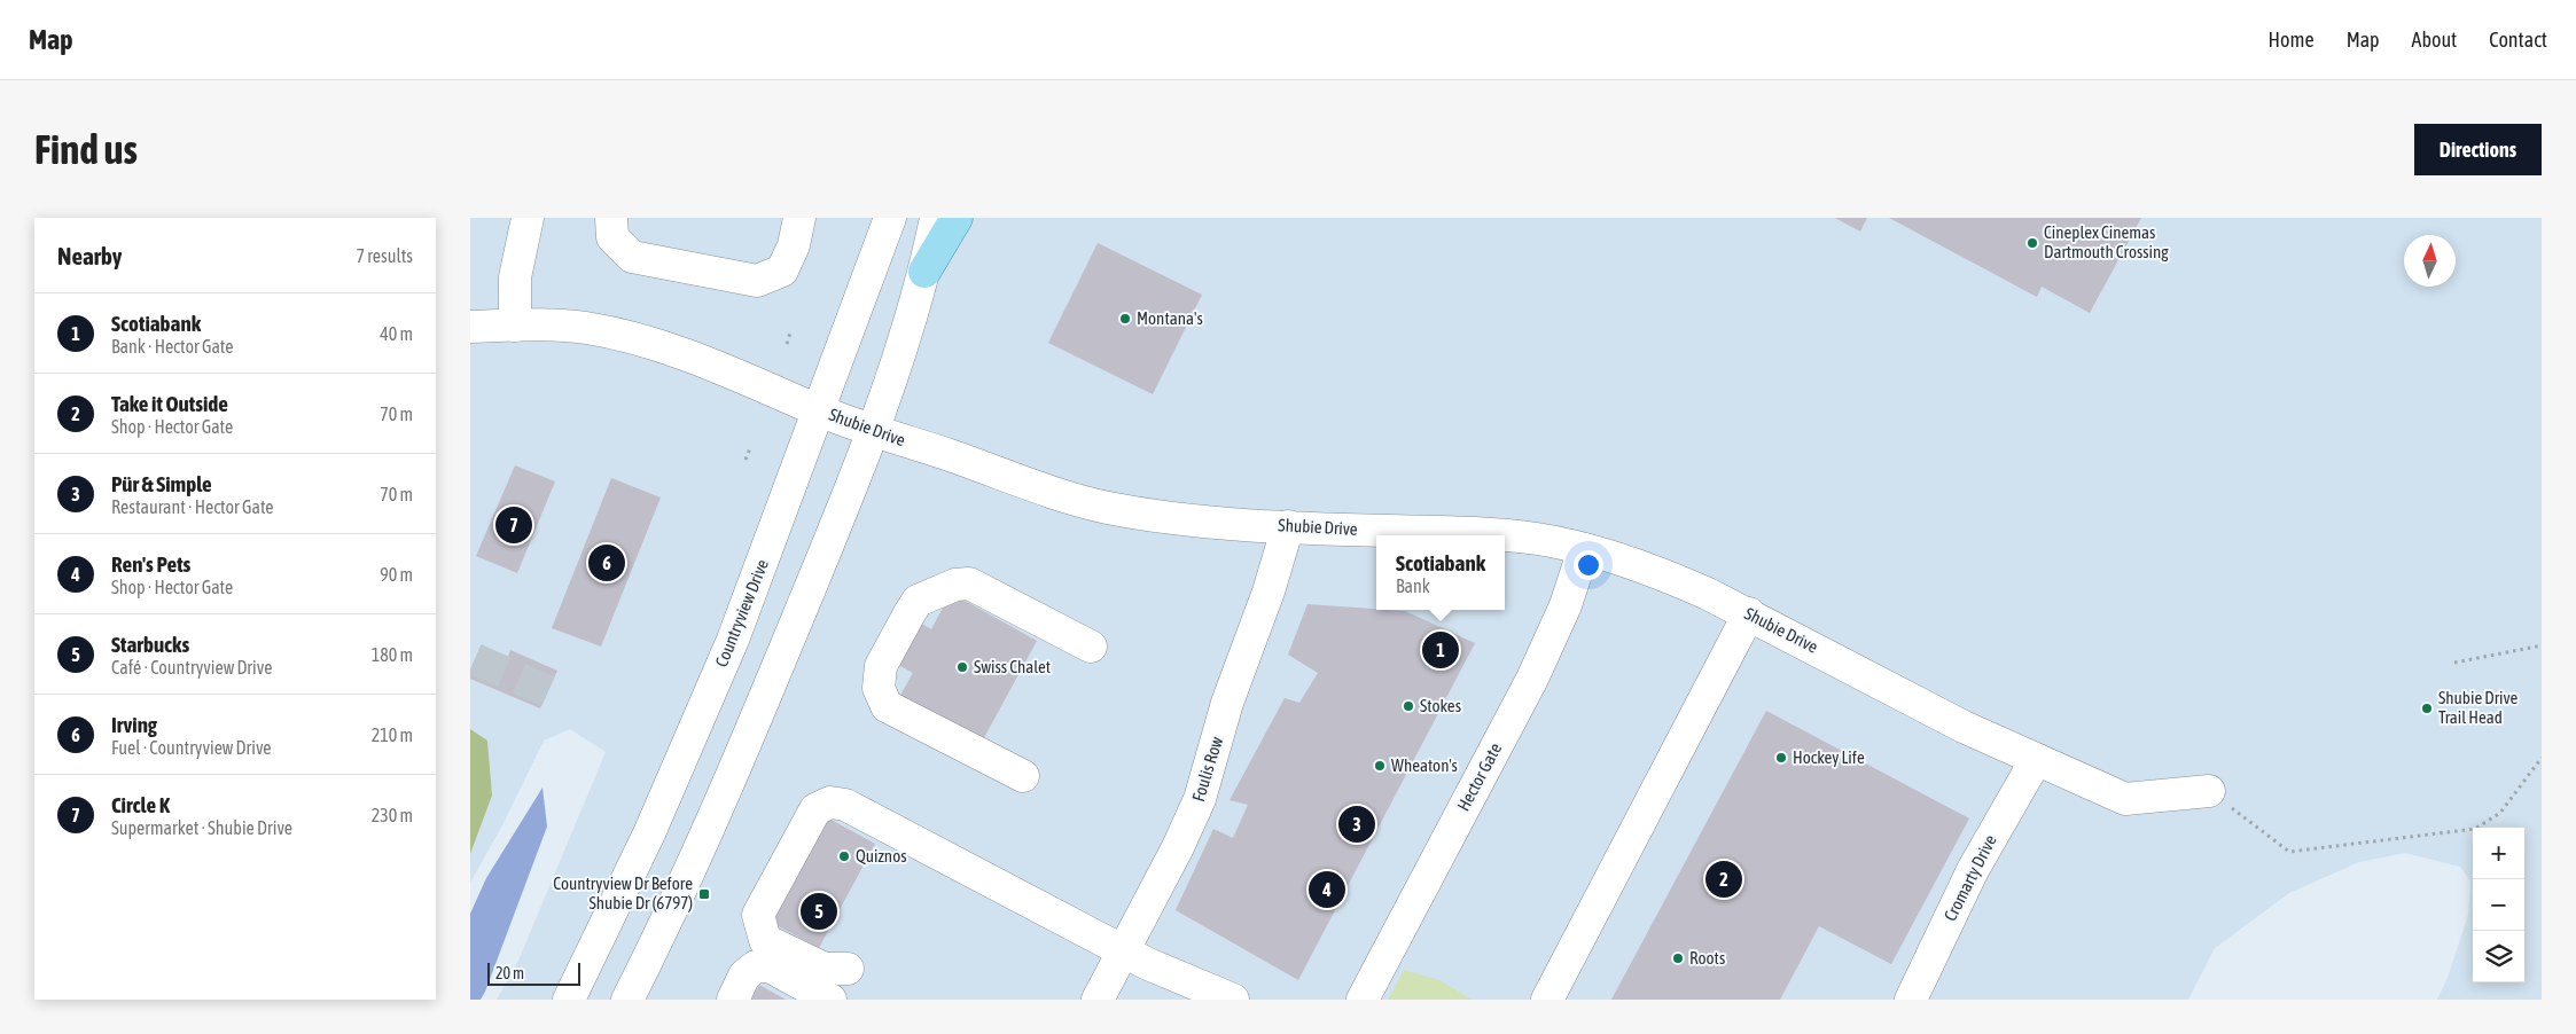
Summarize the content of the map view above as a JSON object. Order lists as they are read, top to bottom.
{
  "streets": {
    "street": [
      "Shubie Drive",
      "Countryview Drive",
      "Foulis Row",
      "Hector Gate",
      "Cromarty Drive"
    ]
  },
  "crossings": [
    ["Shubie Drive", "Countryview Drive"],
    ["Shubie Drive", "Foulis Row"],
    ["Shubie Drive", "Hector Gate"],
    ["Shubie Drive", "Cromarty Drive"]
  ],
  "places": {
    "other": [
      "Cineplex Cinemas Dartmouth Crossing",
      "Montana's",
      "Swiss Chalet",
      "Stokes",
      "Shubie Drive Trail Head",
      "Hockey Life",
      "Wheaton's",
      "Quiznos",
      "Roots"
    ],
    "transit": ["Countryview Dr Before Shubie Dr (6797)"]
  },
  "scale_bar": "20 m",
  "north": "top",
  "page": {
    "header": "Map",
    "nav": [
      "Home",
      "Map",
      "About",
      "Contact"
    ],
    "buttons": "Directions",
    "title": "Find us",
    "heading": ["Nearby", "7 results"],
    "list": [
      {
        "mark": "1",
        "name": "Scotiabank",
        "note": "Bank · Hector Gate",
        "value": "40 m"
      },
      {
        "mark": "2",
        "name": "Take it Outside",
        "note": "Shop · Hector Gate",
        "value": "70 m"
      },
      {
        "mark": "3",
        "name": "Pür & Simple",
        "note": "Restaurant · Hector Gate",
        "value": "70 m"
      },
      {
        "mark": "4",
        "name": "Ren's Pets",
        "note": "Shop · Hector Gate",
        "value": "90 m"
      },
      {
        "mark": "5",
        "name": "Starbucks",
        "note": "Café · Countryview Drive",
        "value": "180 m"
      },
      {
        "mark": "6",
        "name": "Irving",
        "note": "Fuel · Countryview Drive",
        "value": "210 m"
      },
      {
        "mark": "7",
        "name": "Circle K",
        "note": "Supermarket · Shubie Drive",
        "value": "230 m"
      }
    ],
    "pins": [
      "7",
      "6",
      "1",
      "3",
      "2",
      "4",
      "5"
    ],
    "popup": ["Scotiabank", "Bank"],
    "map_buttons": ["+", "−"],
    "scale": "20 m"
  }
}
